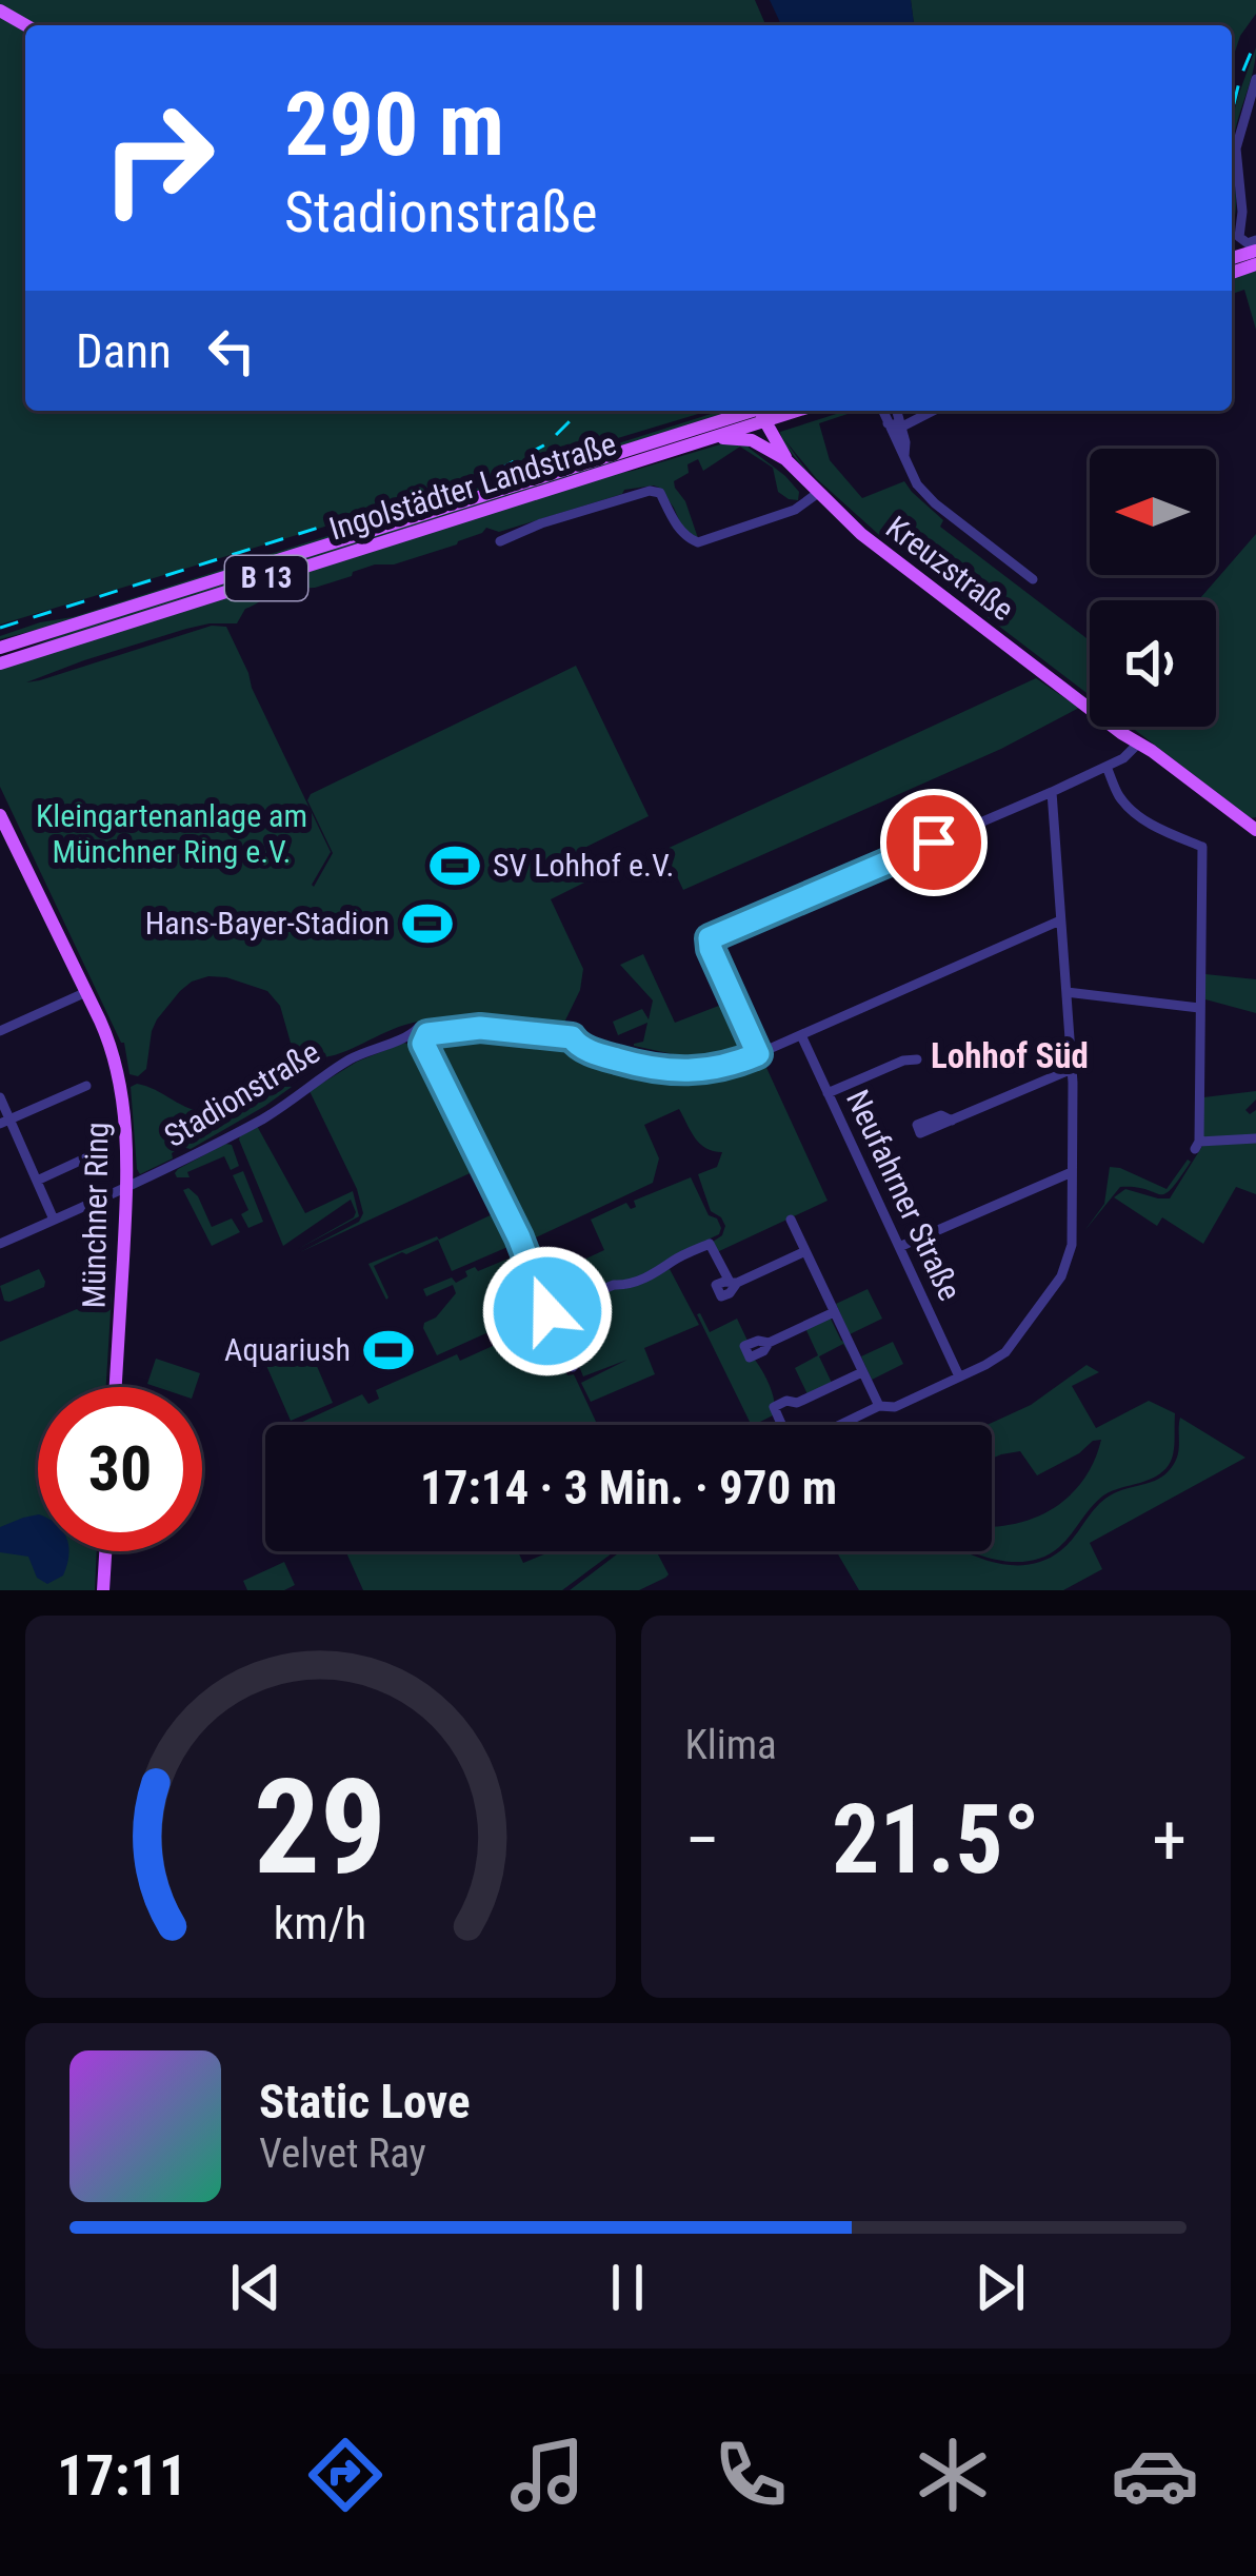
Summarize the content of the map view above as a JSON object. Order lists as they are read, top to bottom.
{
  "streets": {
    "main road": [
      "Ingolstädter Landstraße",
      "Kreuzstraße",
      "B 13",
      "Münchner Ring"
    ],
    "street": ["Stadionstraße", "Neufahrner Straße"]
  },
  "crossings": [
    ["Ingolstädter Landstraße", "Kreuzstraße"],
    ["Stadionstraße", "Neufahrner Straße"],
    ["Stadionstraße", "Münchner Ring"]
  ],
  "districts": ["Lohhof Süd"],
  "parks": ["Kleingartenanlage am Münchner Ring e.V."],
  "places": {
    "sports": ["SV Lohhof e.V.", "Hans-Bayer-Stadion", "Aquariush"]
  },
  "north": "left",
  "page": {
    "turn": ["290 m", "Stadionstraße"],
    "then": "Dann",
    "limit": "30",
    "trip": "17:14 · 3 Min. · 970 m",
    "tile": "Klima",
    "heat": ["−", "21.5°", "+"],
    "song": ["Static Love", "Velvet Ray"],
    "tabs": "17:11",
    "gauge": ["29", "km/h"]
  }
}
